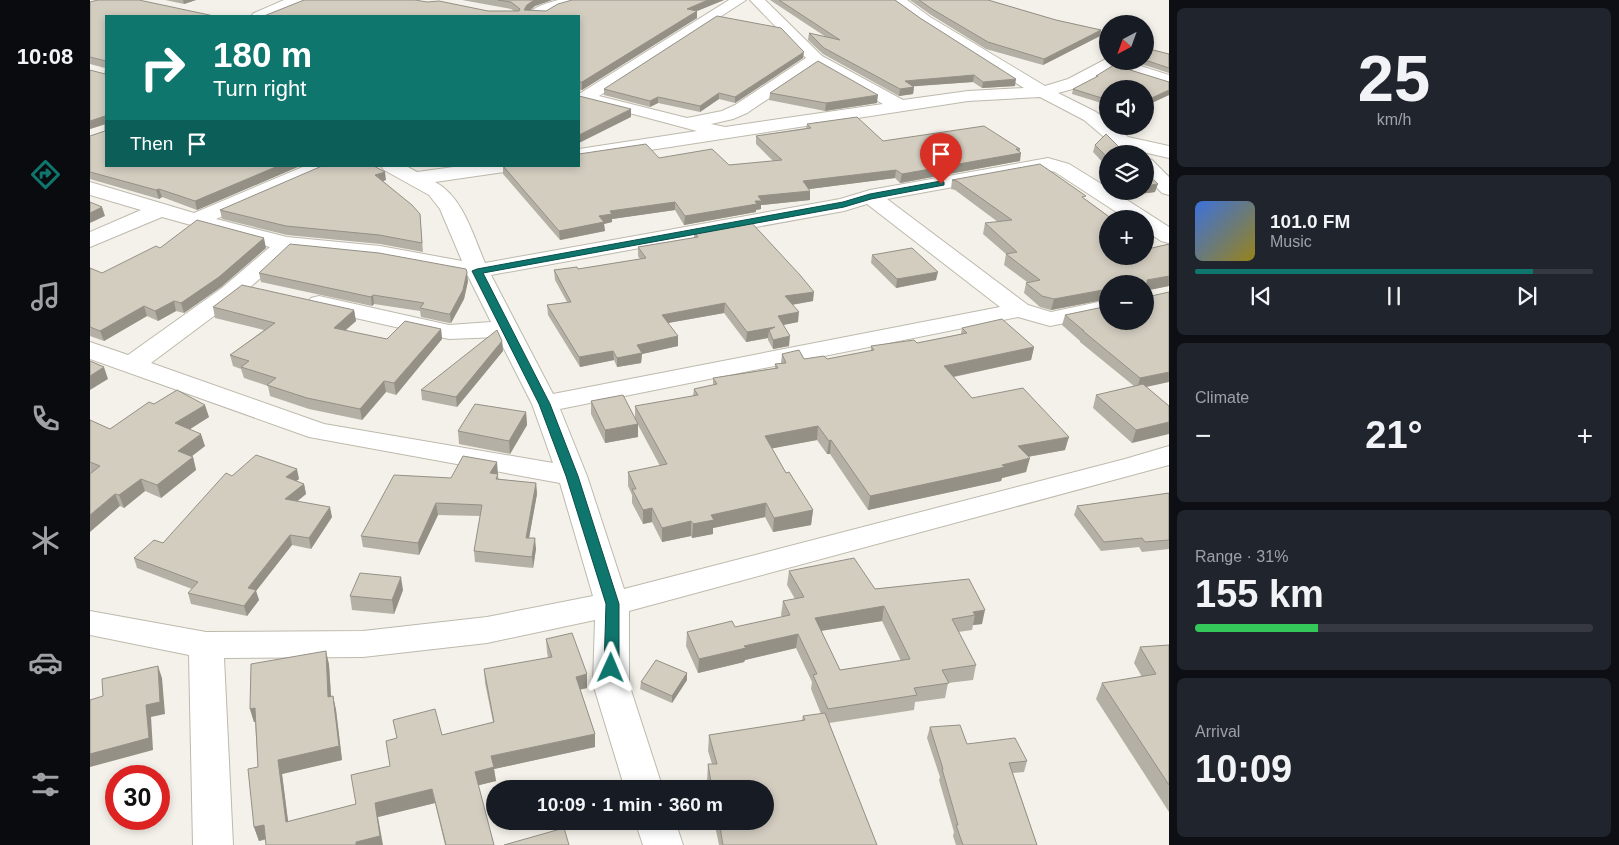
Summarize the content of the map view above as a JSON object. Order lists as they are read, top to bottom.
{
  "north": "bottom left",
  "page": {
    "tabs": "10:08",
    "tile": [
      ["25", "km/h"],
      "Climate",
      ["Range · 31%", "155 km"],
      ["Arrival", "10:09"]
    ],
    "map_buttons": ["+", "−"],
    "turn": ["180 m", "Turn right"],
    "then": "Then",
    "song": ["101.0 FM", "Music"],
    "heat": ["−", "21°", "+"],
    "limit": "30",
    "trip": "10:09 · 1 min · 360 m"
  }
}
